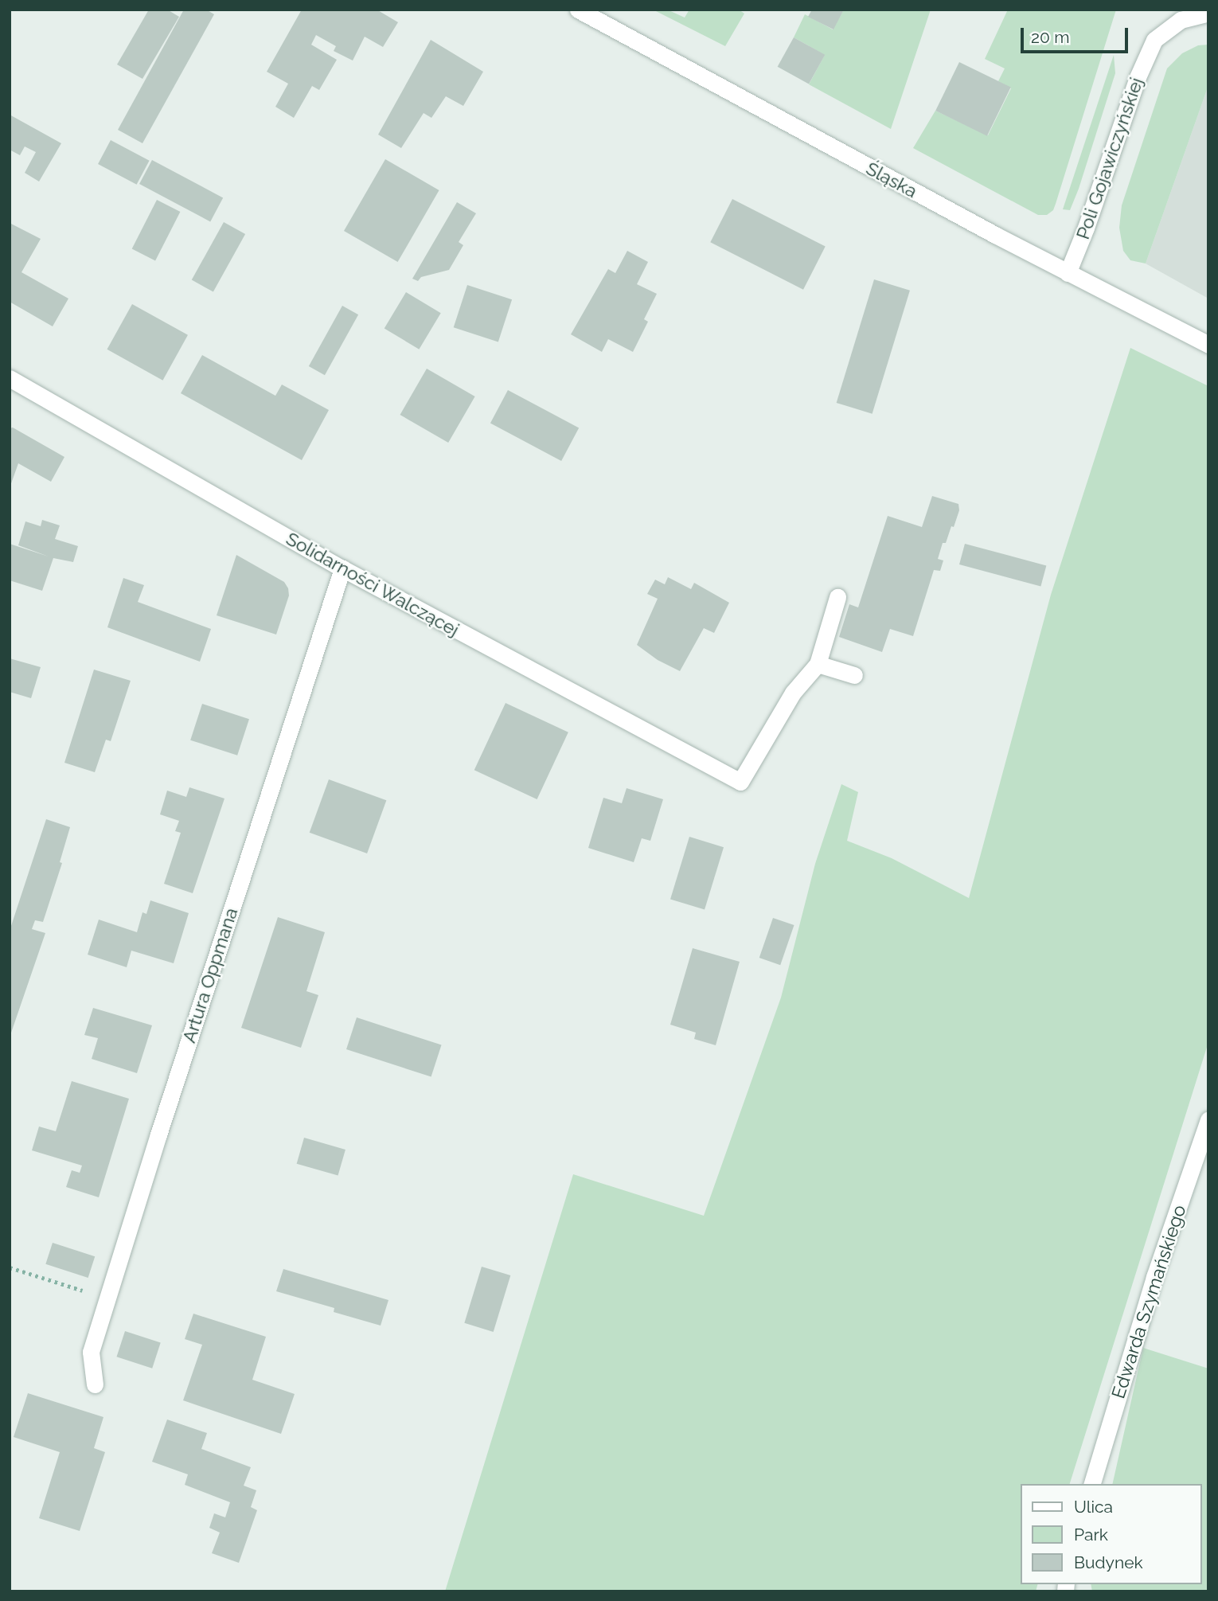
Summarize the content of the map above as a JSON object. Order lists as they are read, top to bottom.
{
  "streets": {
    "street": [
      "Poli Gojawiczyńskiej",
      "Śląska",
      "Solidarności Walczącej",
      "Artura Oppmana",
      "Edwarda Szymańskiego"
    ]
  },
  "crossings": [
    ["Poli Gojawiczyńskiej", "Śląska"],
    ["Solidarności Walczącej", "Artura Oppmana"]
  ],
  "legend": ["Ulica", "Park", "Budynek"],
  "scale_bar": "20 m"
}
